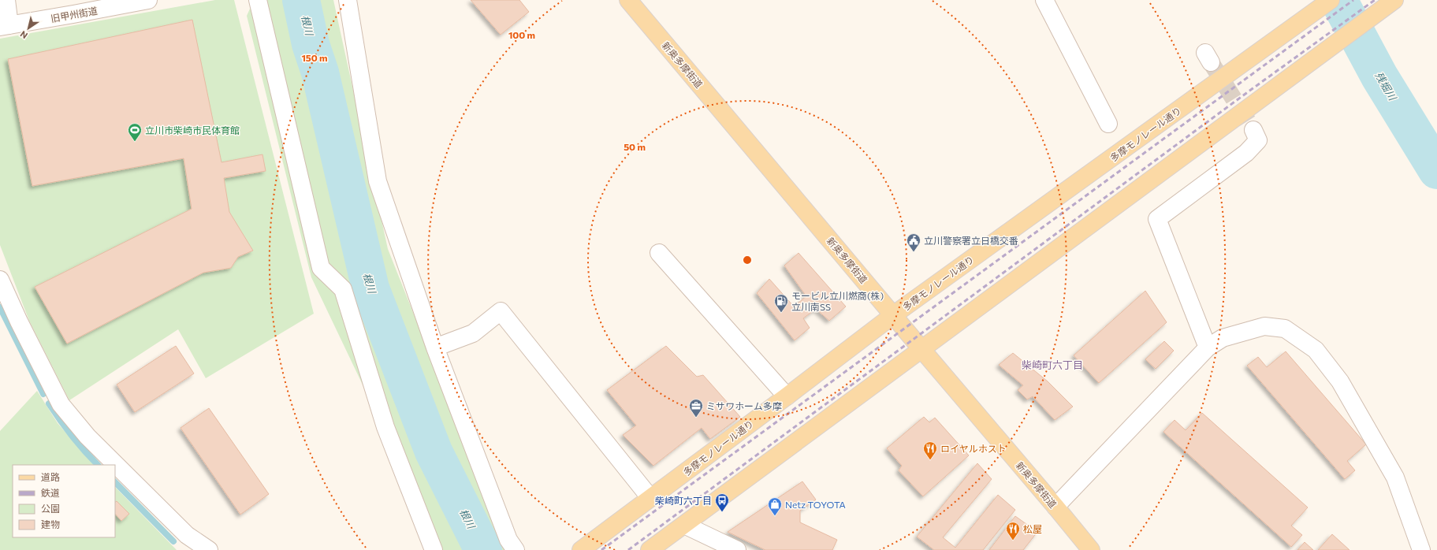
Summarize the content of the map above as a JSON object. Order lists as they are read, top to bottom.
{
  "streets": {
    "main road": ["新奥多摩街道", "多摩モノレール通り"],
    "street": ["旧甲州街道"]
  },
  "crossings": [
    ["新奥多摩街道", "多摩モノレール通り"]
  ],
  "districts": ["柴崎町六丁目"],
  "water": ["根川", "残堀川"],
  "places": {
    "sports": ["立川市柴崎市民体育館"],
    "public building": ["立川警察署立日橋交番"],
    "fuel station": ["モービル立川燃商(株) 立川南SS"],
    "office": ["ミサワホーム多摩"],
    "restaurant": ["ロイヤルホスト", "松屋"],
    "bus stop": ["柴崎町六丁目"],
    "shop": ["Netz TOYOTA"]
  },
  "legend": [
    "道路",
    "鉄道",
    "公園",
    "建物"
  ],
  "north": "bottom left",
  "rings": ["100 m", "150 m", "50 m"]
}
